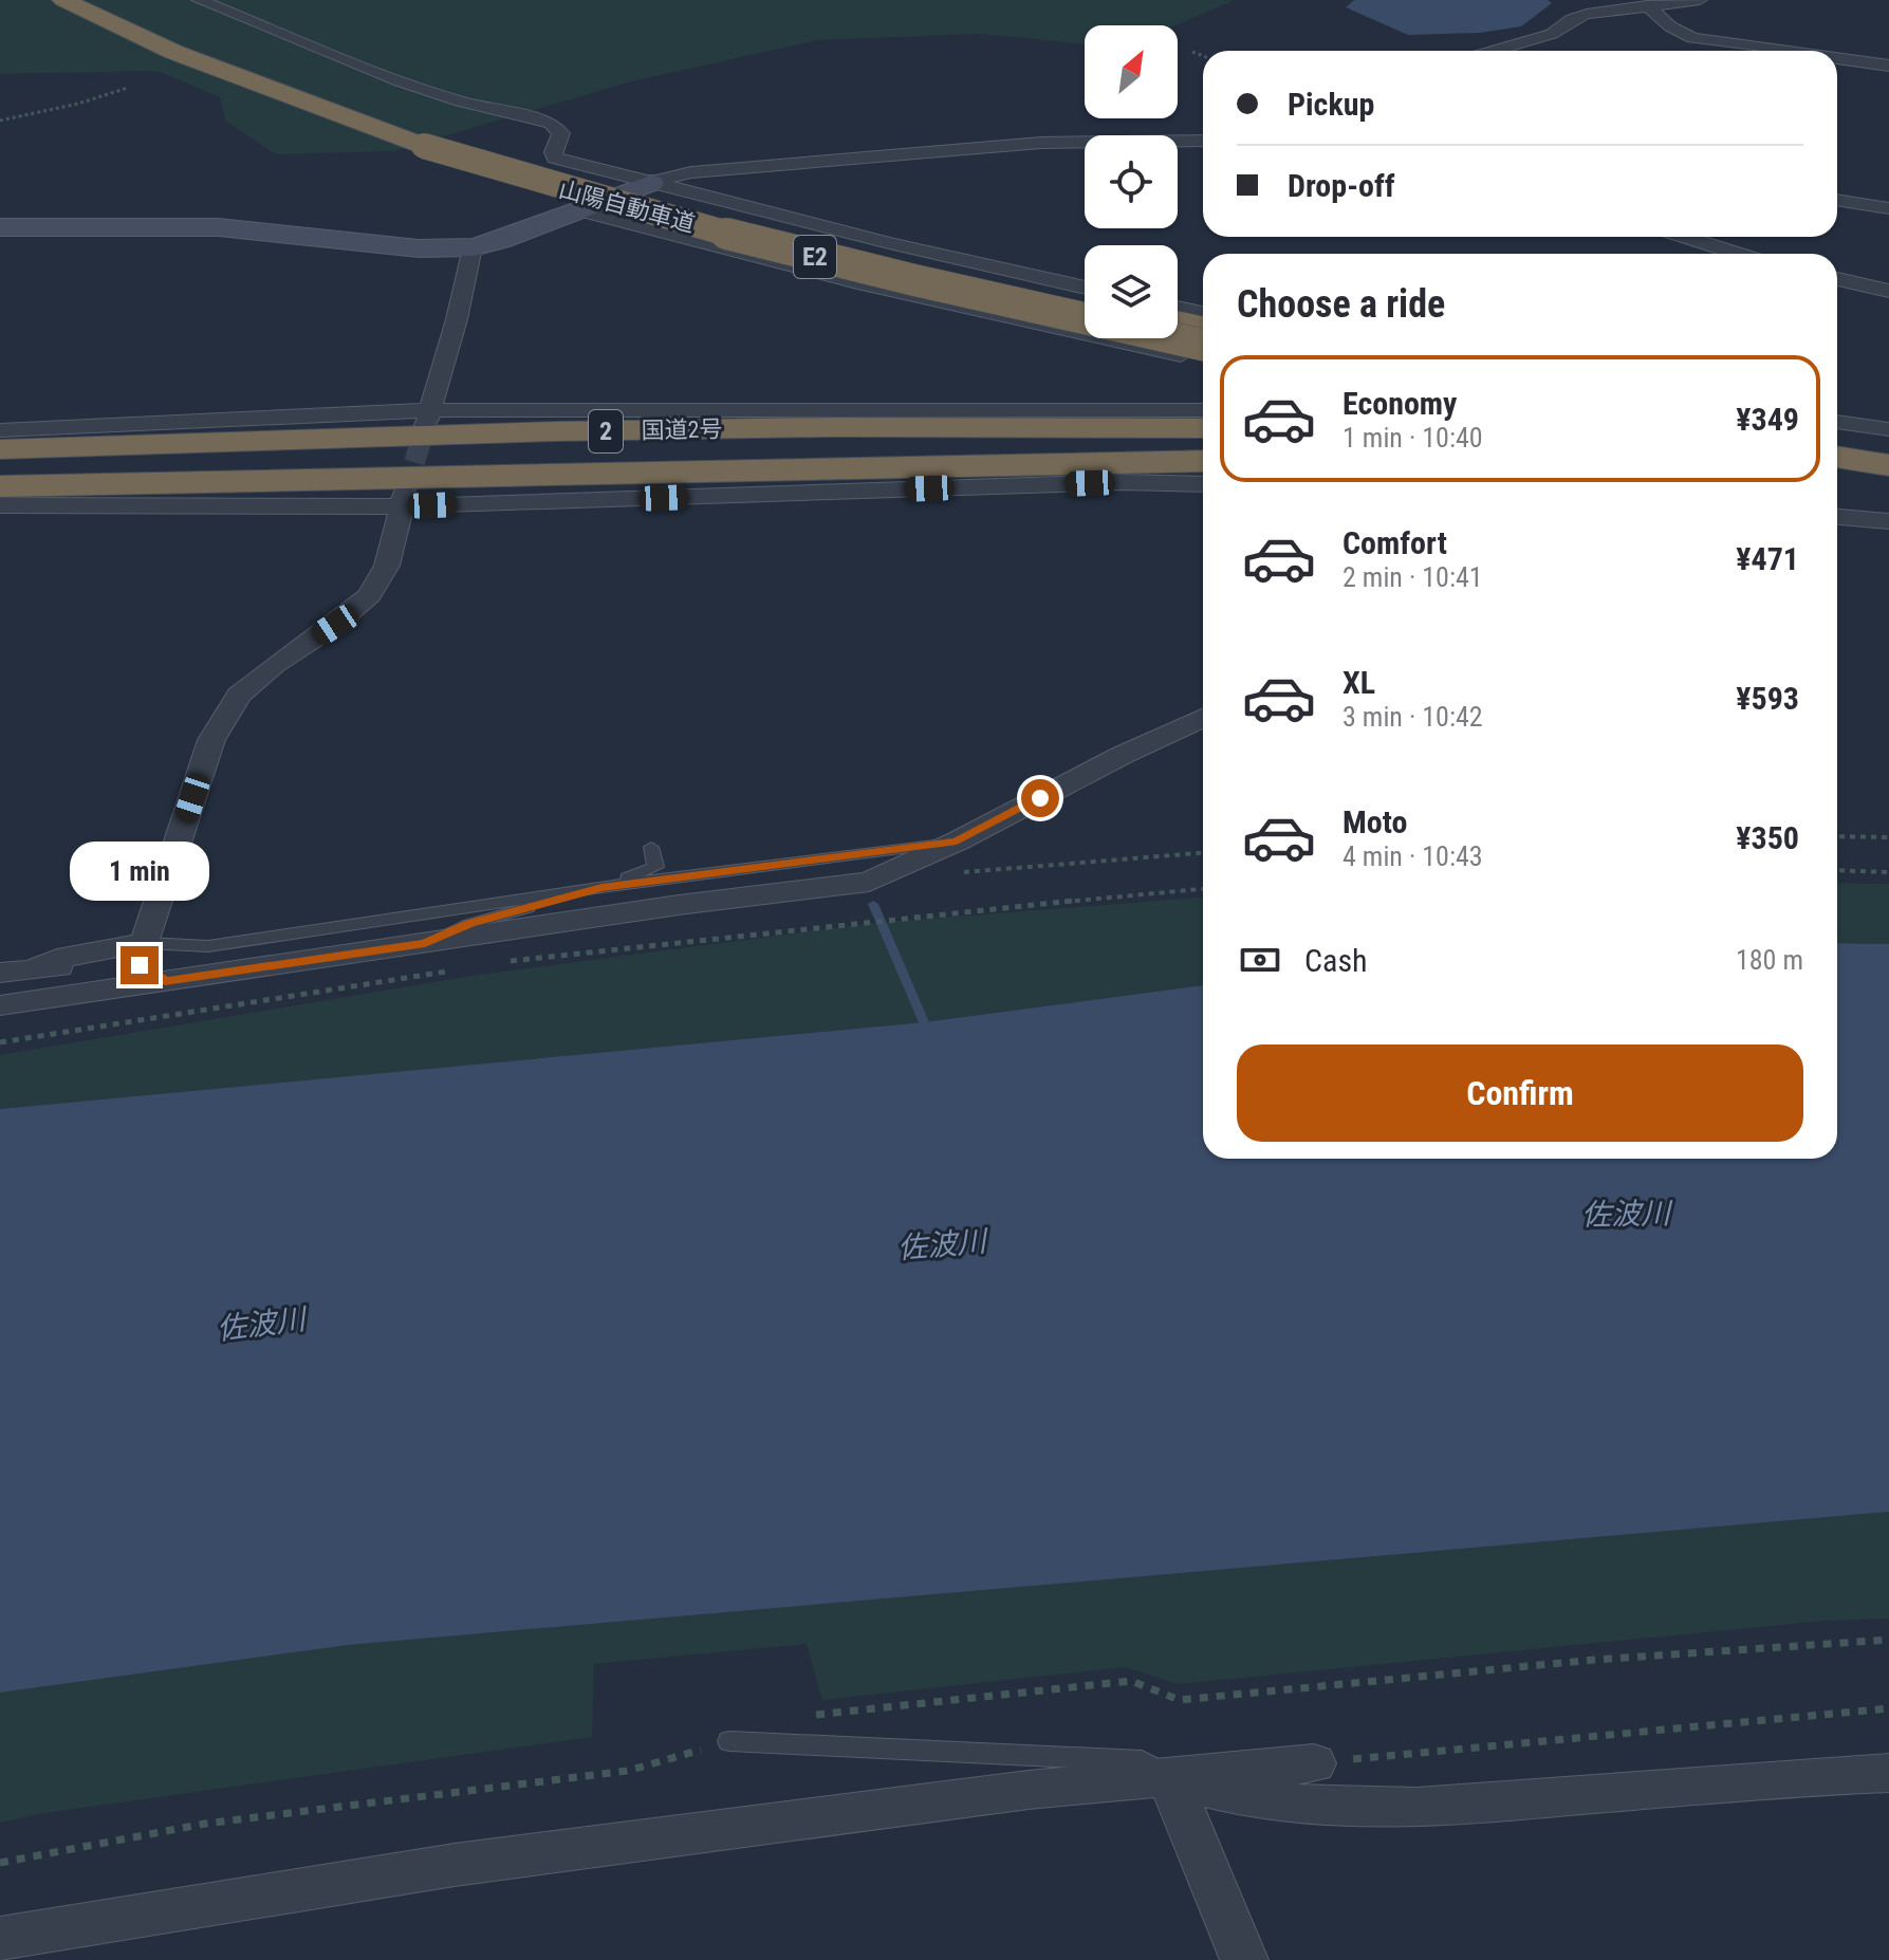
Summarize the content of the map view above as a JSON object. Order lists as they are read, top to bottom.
{
  "streets": {
    "highway": [
      "山陽自動車道",
      "E2",
      "国道2号",
      "2"
    ]
  },
  "water": ["佐波川"],
  "north": "top right",
  "page": {
    "banner": ["Pickup", "Drop-off"],
    "heading": "Choose a ride",
    "list": [
      {
        "name": "Economy",
        "note": "1 min · 10:40",
        "value": "¥349"
      },
      {
        "name": "Comfort",
        "note": "2 min · 10:41",
        "value": "¥471"
      },
      {
        "name": "XL",
        "note": "3 min · 10:42",
        "value": "¥593"
      },
      {
        "name": "Moto",
        "note": "4 min · 10:43",
        "value": "¥350"
      }
    ],
    "bubble": "1 min",
    "pay": ["Cash", "180 m"],
    "buttons": "Confirm"
  }
}
